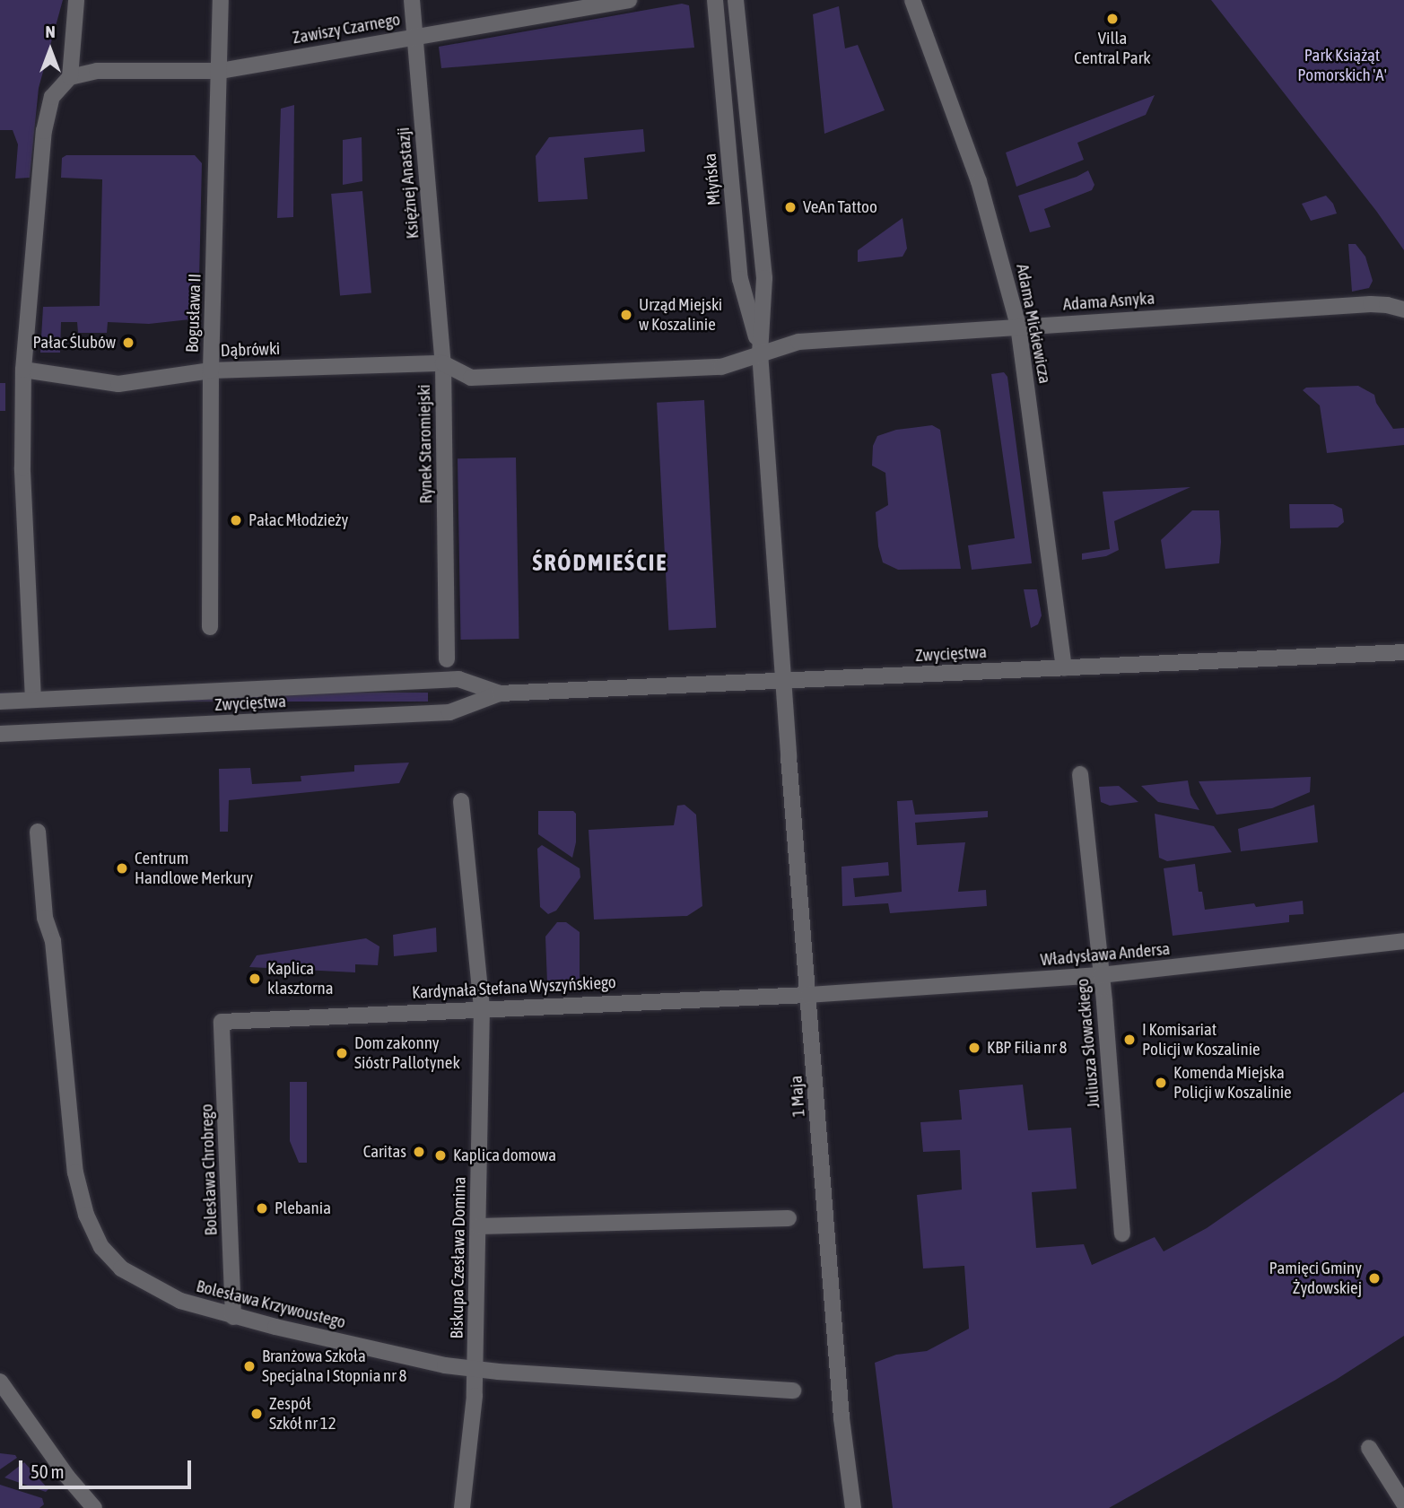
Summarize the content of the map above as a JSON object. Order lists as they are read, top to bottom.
{
  "streets": {
    "street": [
      "Zawiszy Czarnego",
      "Młyńska",
      "Księżnej Anastazji",
      "Adama Asnyka",
      "Bogusława II",
      "Adama Mickiewicza",
      "Dąbrówki",
      "Rynek Staromiejski",
      "Zwycięstwa",
      "Władysława Andersa",
      "Kardynała Stefana Wyszyńskiego",
      "Juliusza Słowackiego",
      "1 Maja",
      "Bolesława Chrobrego",
      "Biskupa Czesława Domina",
      "Bolesława Krzywoustego"
    ]
  },
  "crossings": [
    ["Zawiszy Czarnego", "Księżnej Anastazji"],
    ["Zawiszy Czarnego", "Bogusława II"],
    ["Młyńska", "Adama Asnyka"],
    ["Młyńska", "Rynek Staromiejski"],
    ["Młyńska", "Zwycięstwa"],
    ["Młyńska", "1 Maja"],
    ["Księżnej Anastazji", "Dąbrówki"],
    ["Księżnej Anastazji", "Rynek Staromiejski"],
    ["Adama Asnyka", "Adama Mickiewicza"],
    ["Adama Asnyka", "Rynek Staromiejski"],
    ["Bogusława II", "Dąbrówki"],
    ["Adama Mickiewicza", "Zwycięstwa"],
    ["Dąbrówki", "Rynek Staromiejski"],
    ["Zwycięstwa", "1 Maja"],
    ["Władysława Andersa", "Kardynała Stefana Wyszyńskiego"],
    ["Władysława Andersa", "Juliusza Słowackiego"],
    ["Władysława Andersa", "1 Maja"],
    ["Kardynała Stefana Wyszyńskiego", "1 Maja"],
    ["Kardynała Stefana Wyszyńskiego", "Bolesława Chrobrego"],
    ["Kardynała Stefana Wyszyńskiego", "Biskupa Czesława Domina"],
    ["Bolesława Chrobrego", "Bolesława Krzywoustego"],
    ["Biskupa Czesława Domina", "Bolesława Krzywoustego"]
  ],
  "districts": ["ŚRÓDMIEŚCIE"],
  "parks": ["Park Książąt Pomorskich 'A'"],
  "places": [
    "Villa Central Park",
    "VeAn Tattoo",
    "Urząd Miejski w Koszalinie",
    "Pałac Ślubów",
    "Pałac Młodzieży",
    "Centrum Handlowe Merkury",
    "Kaplica klasztorna",
    "I Komisariat Policji w Koszalinie",
    "KBP Filia nr 8",
    "Dom zakonny Sióstr Pallotynek",
    "Komenda Miejska Policji w Koszalinie",
    "Caritas",
    "Kaplica domowa",
    "Plebania",
    "Pamięci Gminy Żydowskiej",
    "Branżowa Szkoła Specjalna I Stopnia nr 8",
    "Zespół Szkół nr 12"
  ],
  "scale_bar": "50 m",
  "north": "top"
}
